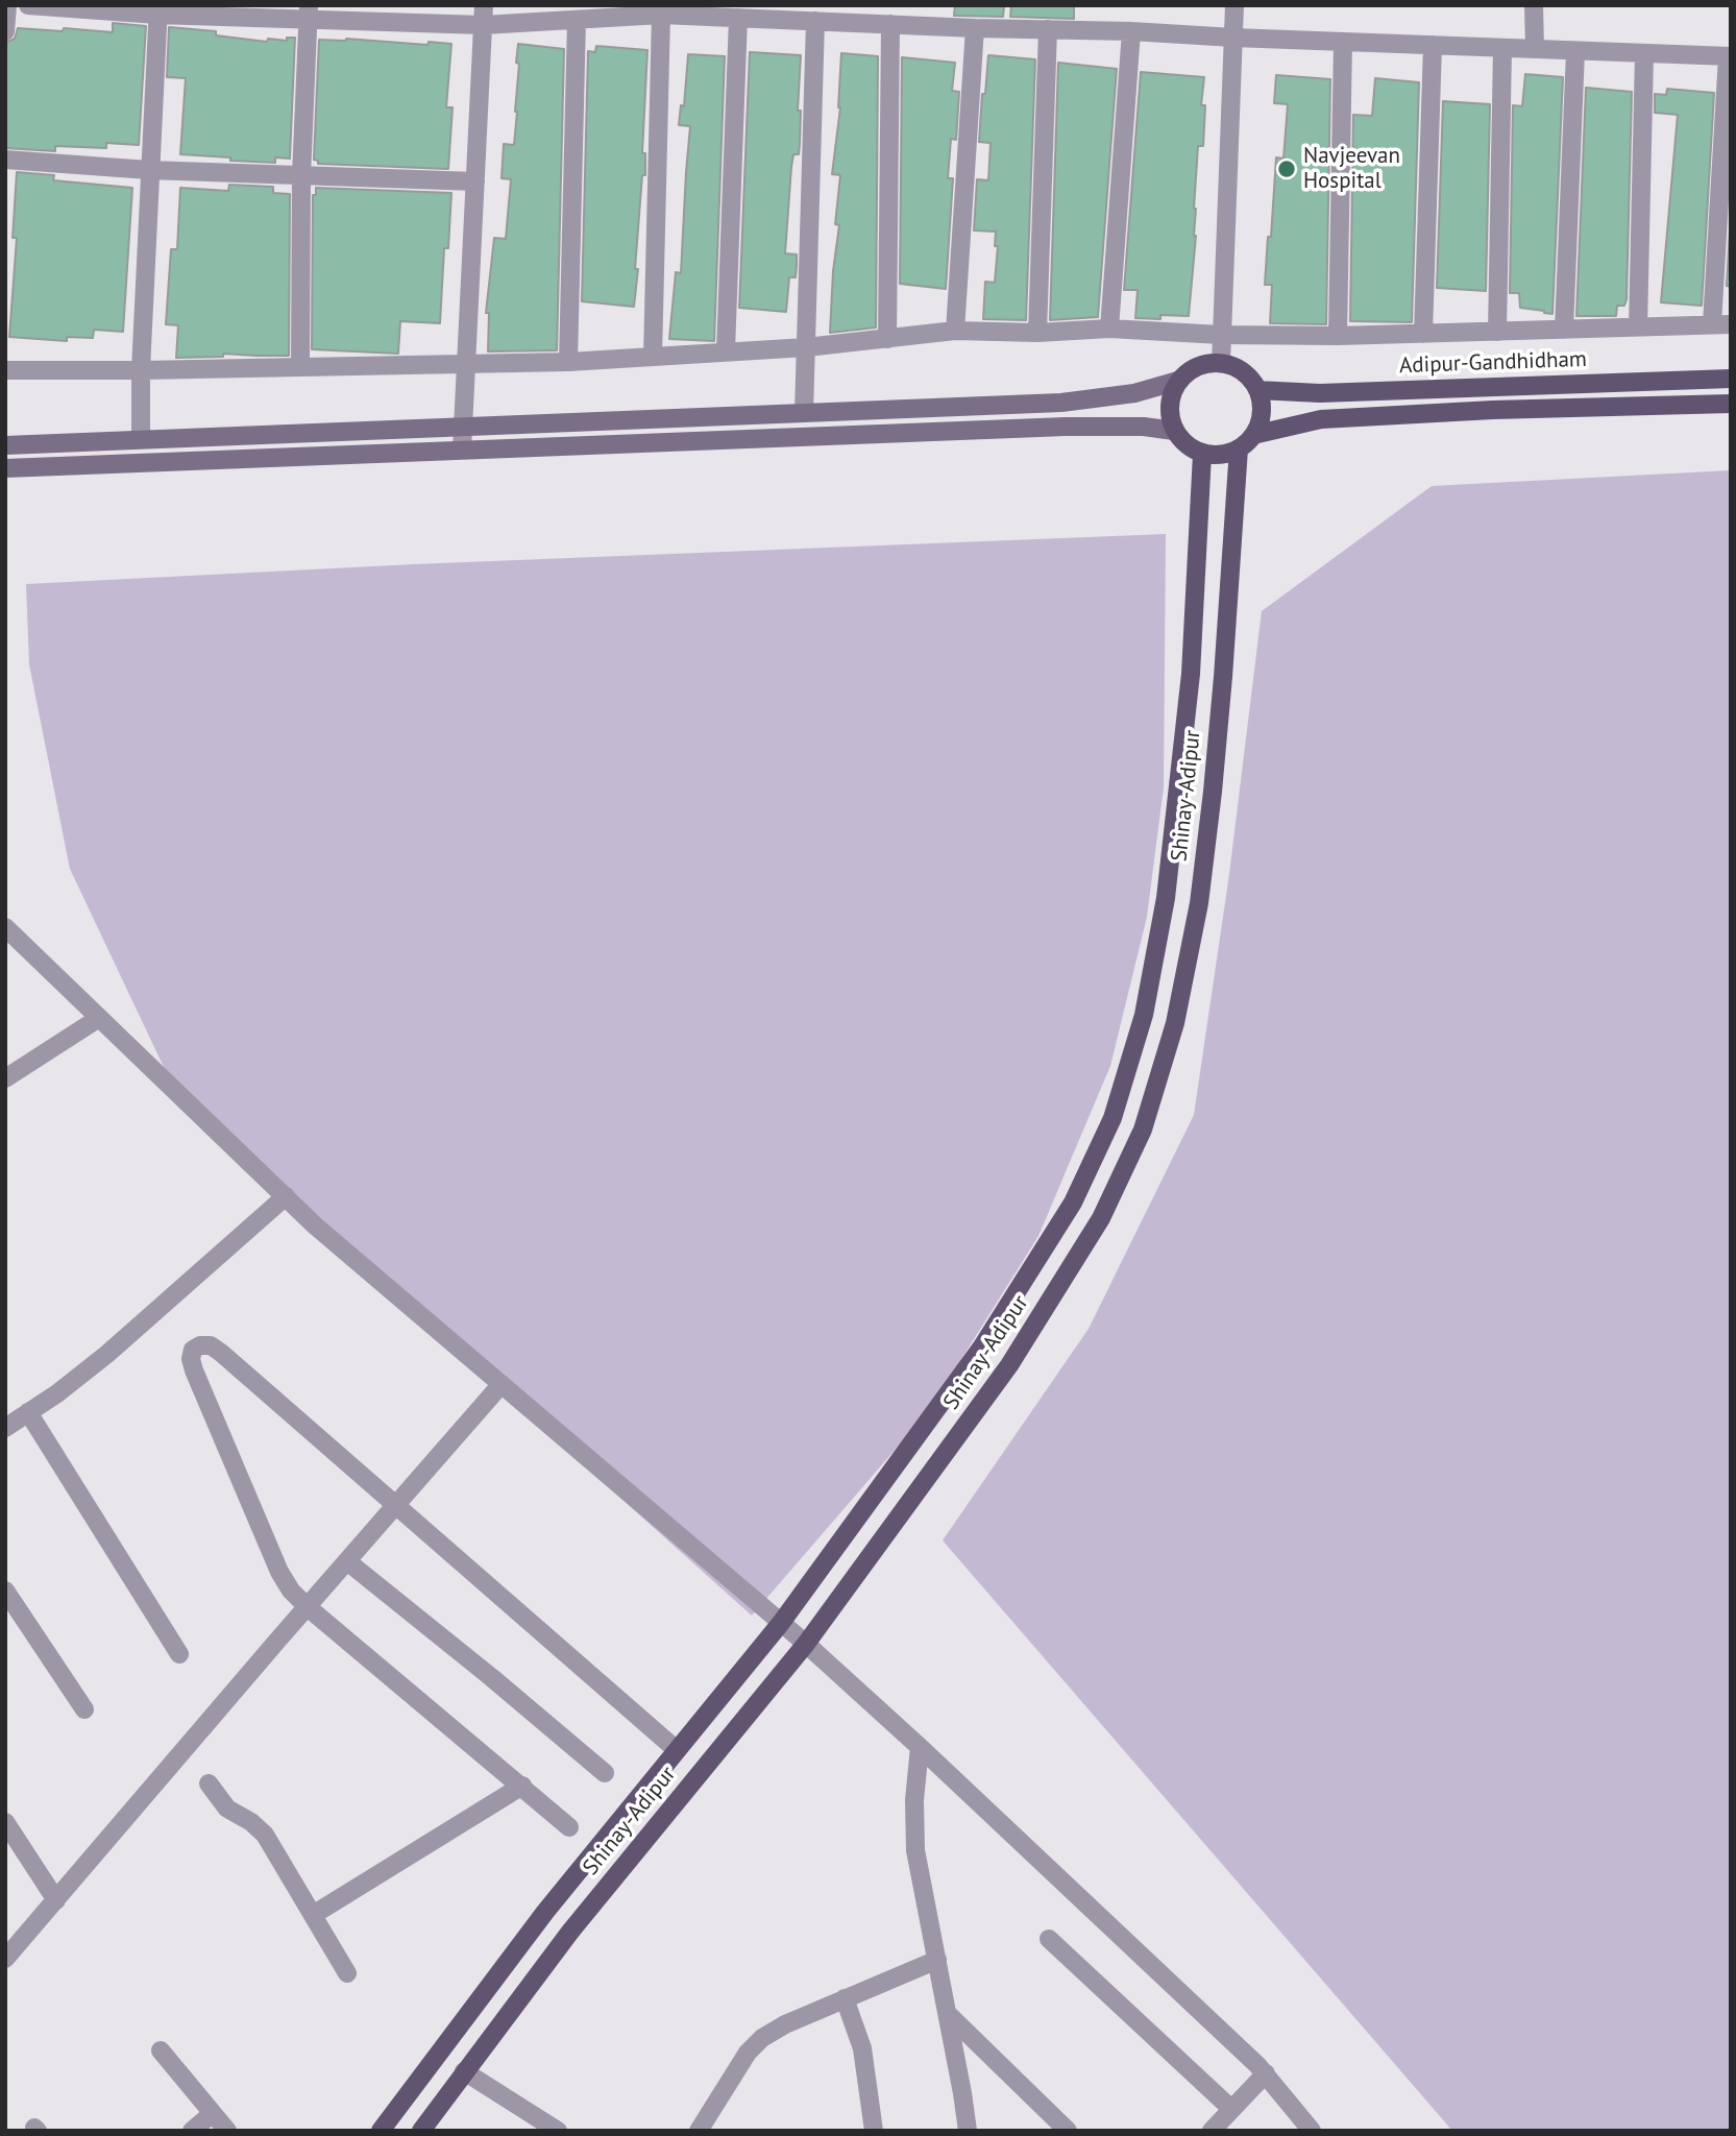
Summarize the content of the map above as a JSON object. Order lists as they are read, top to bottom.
{
  "streets": {
    "main road": ["Adipur-Gandhidham", "Shinay-Adipur"]
  },
  "crossings": [
    ["Adipur-Gandhidham", "Shinay-Adipur"]
  ],
  "places": ["Navjeevan Hospital"]
}
